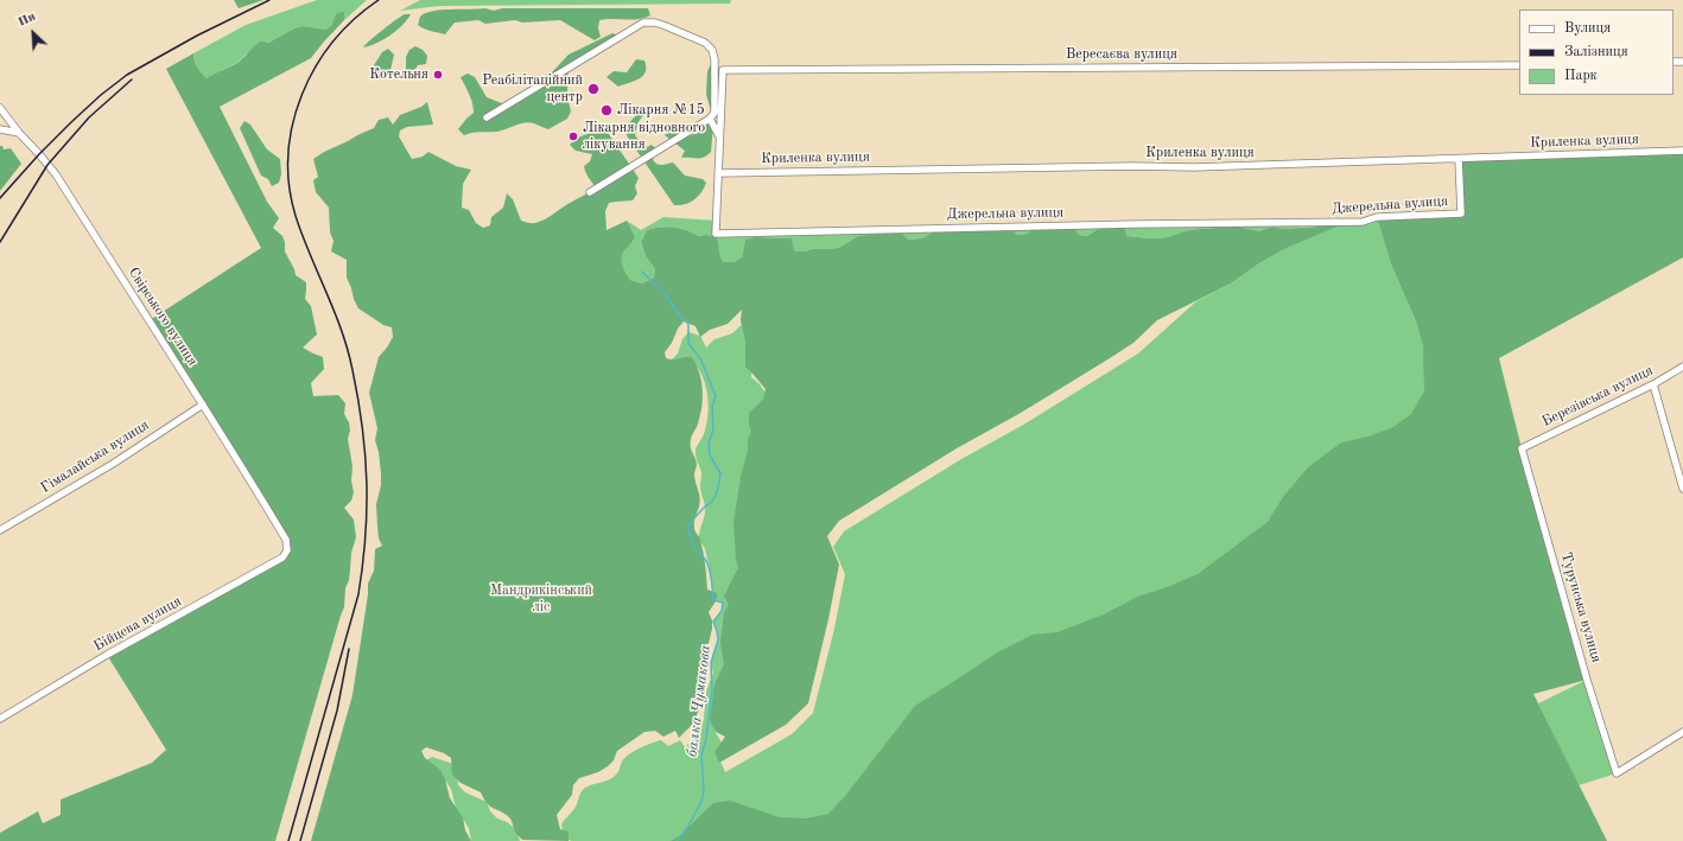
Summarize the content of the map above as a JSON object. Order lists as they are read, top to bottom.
{
  "streets": {
    "street": [
      "Вересаєва вулиця",
      "Криленка вулиця",
      "Джерельна вулиця",
      "Свірського вулиця",
      "Березівська вулиця",
      "Гімалайська вулиця",
      "Турунська вулиця",
      "Бійцева вулиця"
    ]
  },
  "crossings": [
    ["Вересаєва вулиця", "Джерельна вулиця"],
    ["Криленка вулиця", "Джерельна вулиця"],
    ["Свірського вулиця", "Гімалайська вулиця"],
    ["Свірського вулиця", "Бійцева вулиця"],
    ["Березівська вулиця", "Турунська вулиця"]
  ],
  "water": ["балка Чумакова"],
  "parks": ["Мандрикінський ліс"],
  "places": [
    "Котельня",
    "Реабілітаційний центр",
    "Лікарня №15",
    "Лікарня відновного лікування"
  ],
  "legend": ["Вулиця", "Залізниця", "Парк"],
  "north": "top left"
}
